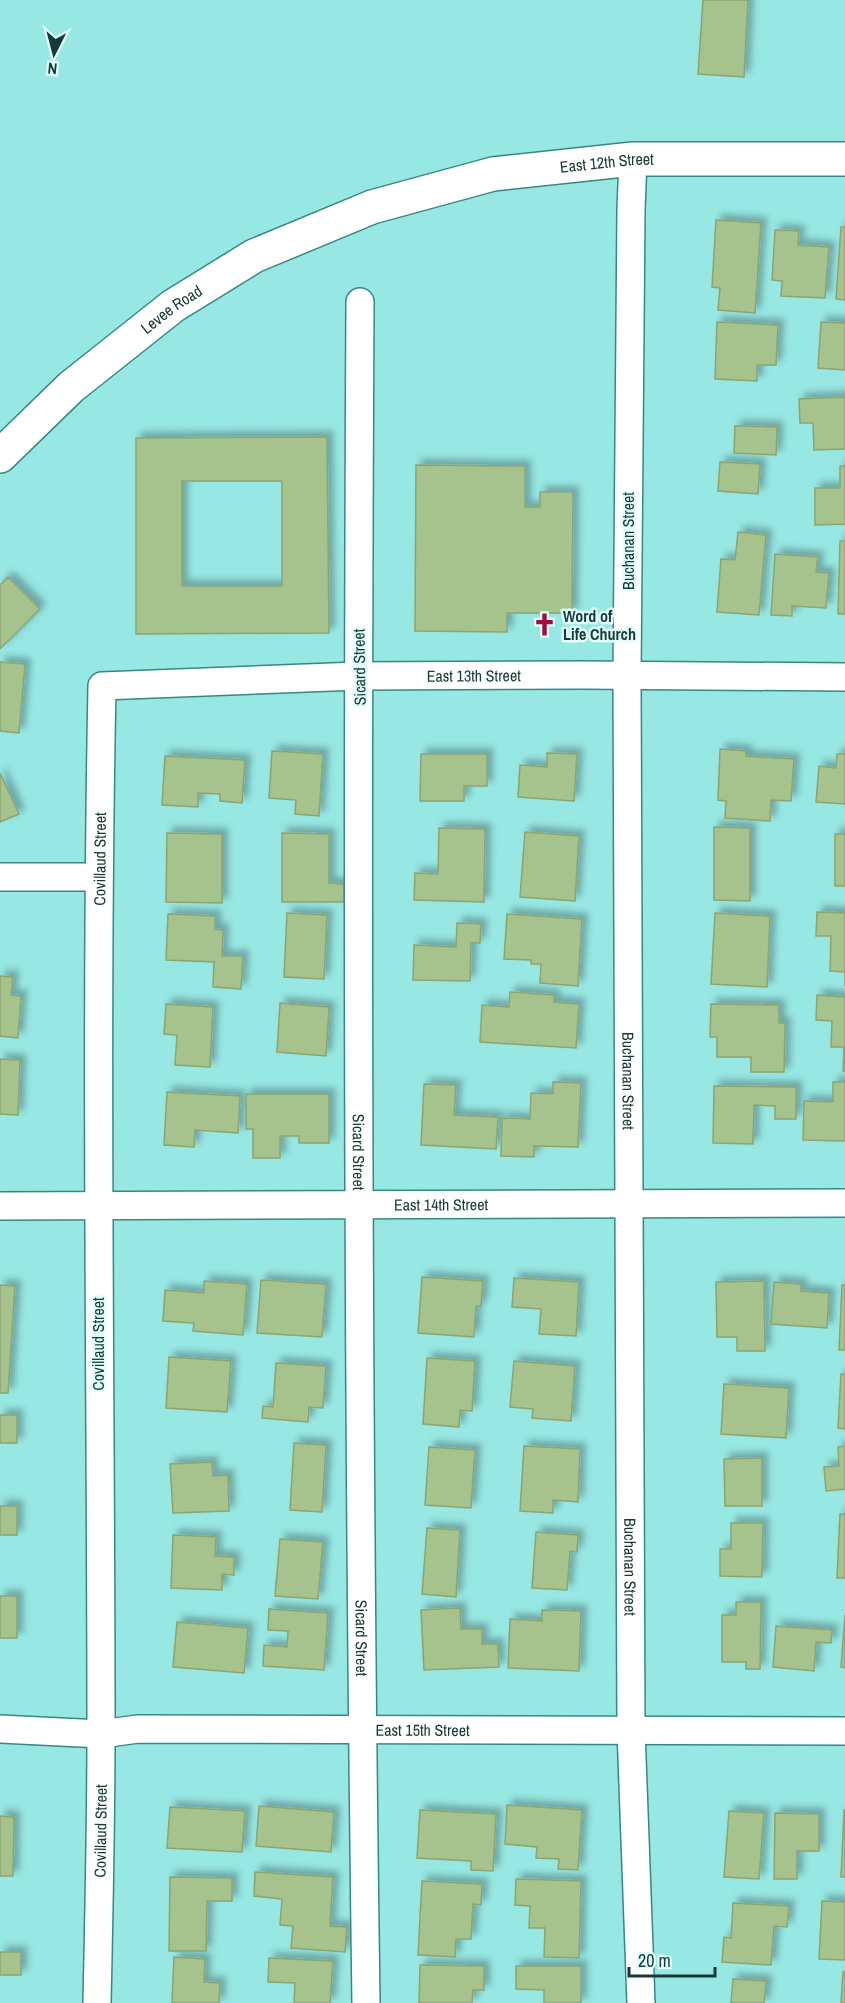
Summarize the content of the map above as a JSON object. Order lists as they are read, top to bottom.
{
  "streets": {
    "highway": ["East 12th Street", "Levee Road"],
    "street": [
      "Buchanan Street",
      "Sicard Street",
      "East 13th Street",
      "Covillaud Street",
      "East 14th Street",
      "East 15th Street"
    ]
  },
  "crossings": [
    ["East 12th Street", "Levee Road"],
    ["East 12th Street", "Buchanan Street"],
    ["Buchanan Street", "East 13th Street"],
    ["Buchanan Street", "East 14th Street"],
    ["Buchanan Street", "East 15th Street"],
    ["Sicard Street", "East 13th Street"],
    ["Sicard Street", "East 14th Street"],
    ["Sicard Street", "East 15th Street"],
    ["East 13th Street", "Covillaud Street"],
    ["Covillaud Street", "East 14th Street"],
    ["Covillaud Street", "East 15th Street"]
  ],
  "places": {
    "church": ["Word of Life Church"]
  },
  "scale_bar": "20 m",
  "north": "bottom"
}
